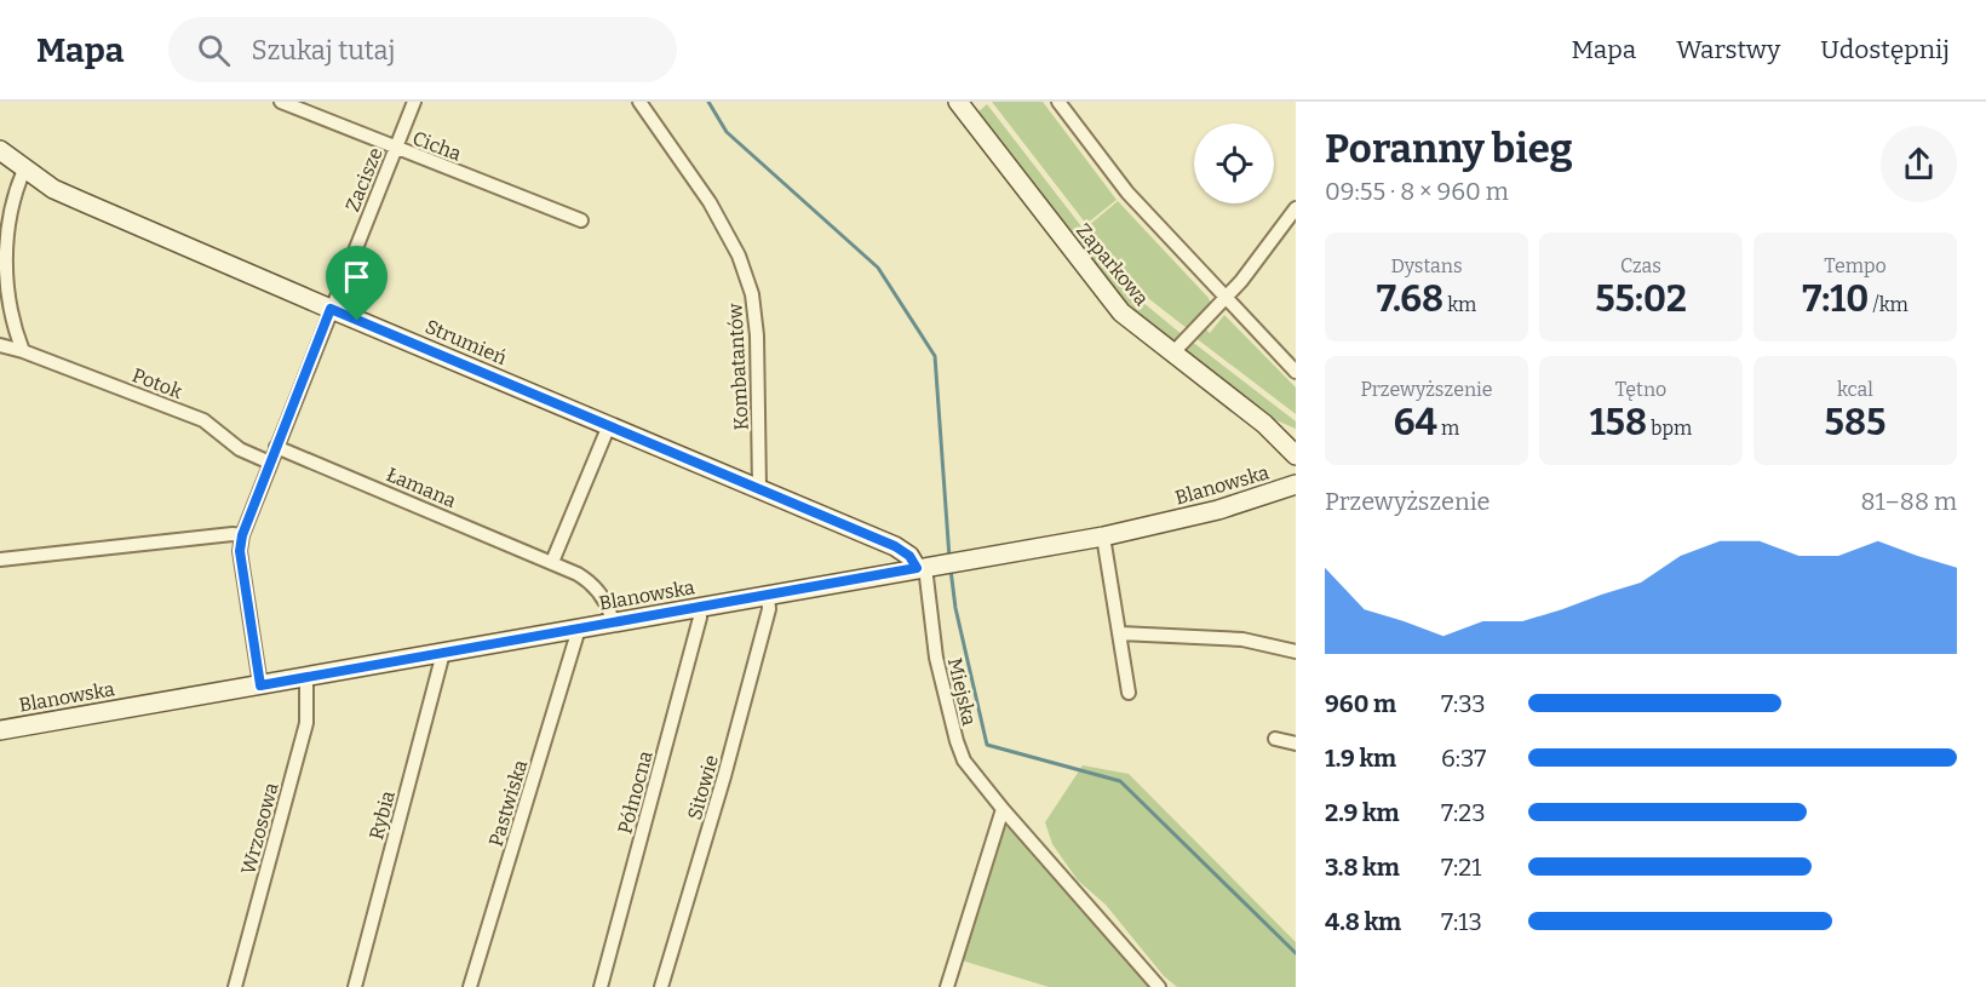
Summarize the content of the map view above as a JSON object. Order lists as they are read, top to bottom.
{
  "streets": {
    "street": [
      "Cicha",
      "Zacisze",
      "Zaparkowa",
      "Strumień",
      "Kombatantów",
      "Potok",
      "Blanowska",
      "Łamana",
      "Miejska",
      "Sitowie",
      "Północna",
      "Pastwiska",
      "Rybia",
      "Wrzosowa"
    ]
  },
  "crossings": [
    ["Cicha", "Zacisze"],
    ["Zacisze", "Strumień"],
    ["Zacisze", "Potok"],
    ["Zacisze", "Blanowska"],
    ["Zacisze", "Łamana"],
    ["Strumień", "Kombatantów"],
    ["Strumień", "Blanowska"],
    ["Strumień", "Miejska"],
    ["Blanowska", "Łamana"],
    ["Blanowska", "Miejska"],
    ["Blanowska", "Sitowie"],
    ["Blanowska", "Północna"],
    ["Blanowska", "Pastwiska"],
    ["Blanowska", "Rybia"],
    ["Blanowska", "Wrzosowa"]
  ],
  "page": {
    "header": "Mapa",
    "search": "Szukaj tutaj",
    "nav": ["Mapa", "Warstwy", "Udostępnij"],
    "heading": ["Poranny bieg", "09:55 · 8 × 960 m"],
    "stats": [
      ["Dystans", "7.68 km"],
      ["Czas", "55:02"],
      ["Tempo", "7:10 /km"],
      ["Przewyższenie", "64 m"],
      ["Tętno", "158 bpm"],
      ["kcal", "585"]
    ],
    "chart": ["Przewyższenie", "81–88 m"],
    "list": [
      {
        "name": "960 m",
        "note": "7:33"
      },
      {
        "name": "1.9 km",
        "note": "6:37"
      },
      {
        "name": "2.9 km",
        "note": "7:23"
      },
      {
        "name": "3.8 km",
        "note": "7:21"
      },
      {
        "name": "4.8 km",
        "note": "7:13"
      }
    ]
  }
}
